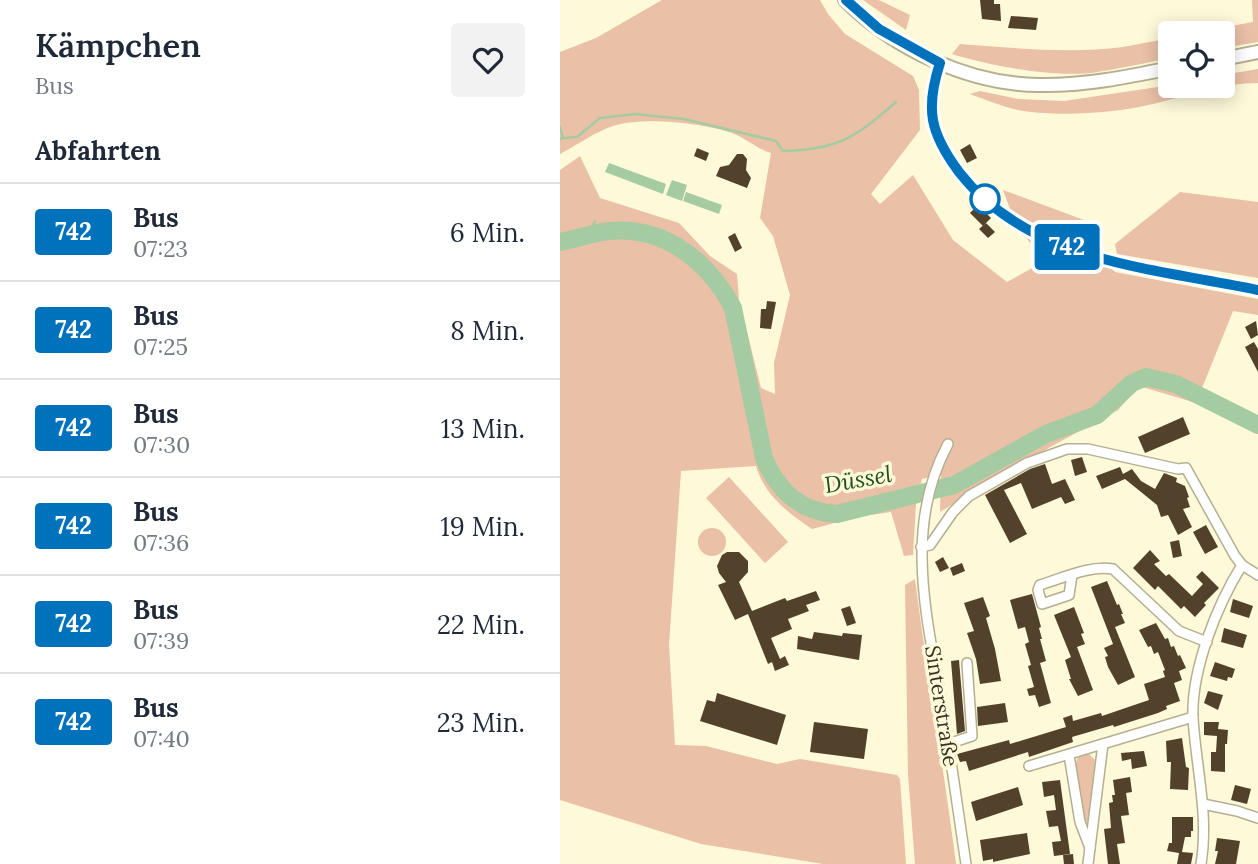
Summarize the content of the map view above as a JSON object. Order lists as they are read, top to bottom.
{
  "streets": {
    "street": ["Sinterstraße"]
  },
  "water": ["Düssel"],
  "lines": ["bus line 742"],
  "page": {
    "heading": [
      ["Kämpchen", "Bus"],
      "Abfahrten"
    ],
    "on_map": "742",
    "list": [
      {
        "mark": "742",
        "name": "Bus",
        "note": "07:23",
        "value": "6 Min."
      },
      {
        "mark": "742",
        "name": "Bus",
        "note": "07:25",
        "value": "8 Min."
      },
      {
        "mark": "742",
        "name": "Bus",
        "note": "07:30",
        "value": "13 Min."
      },
      {
        "mark": "742",
        "name": "Bus",
        "note": "07:36",
        "value": "19 Min."
      },
      {
        "mark": "742",
        "name": "Bus",
        "note": "07:39",
        "value": "22 Min."
      },
      {
        "mark": "742",
        "name": "Bus",
        "note": "07:40",
        "value": "23 Min."
      }
    ]
  }
}
